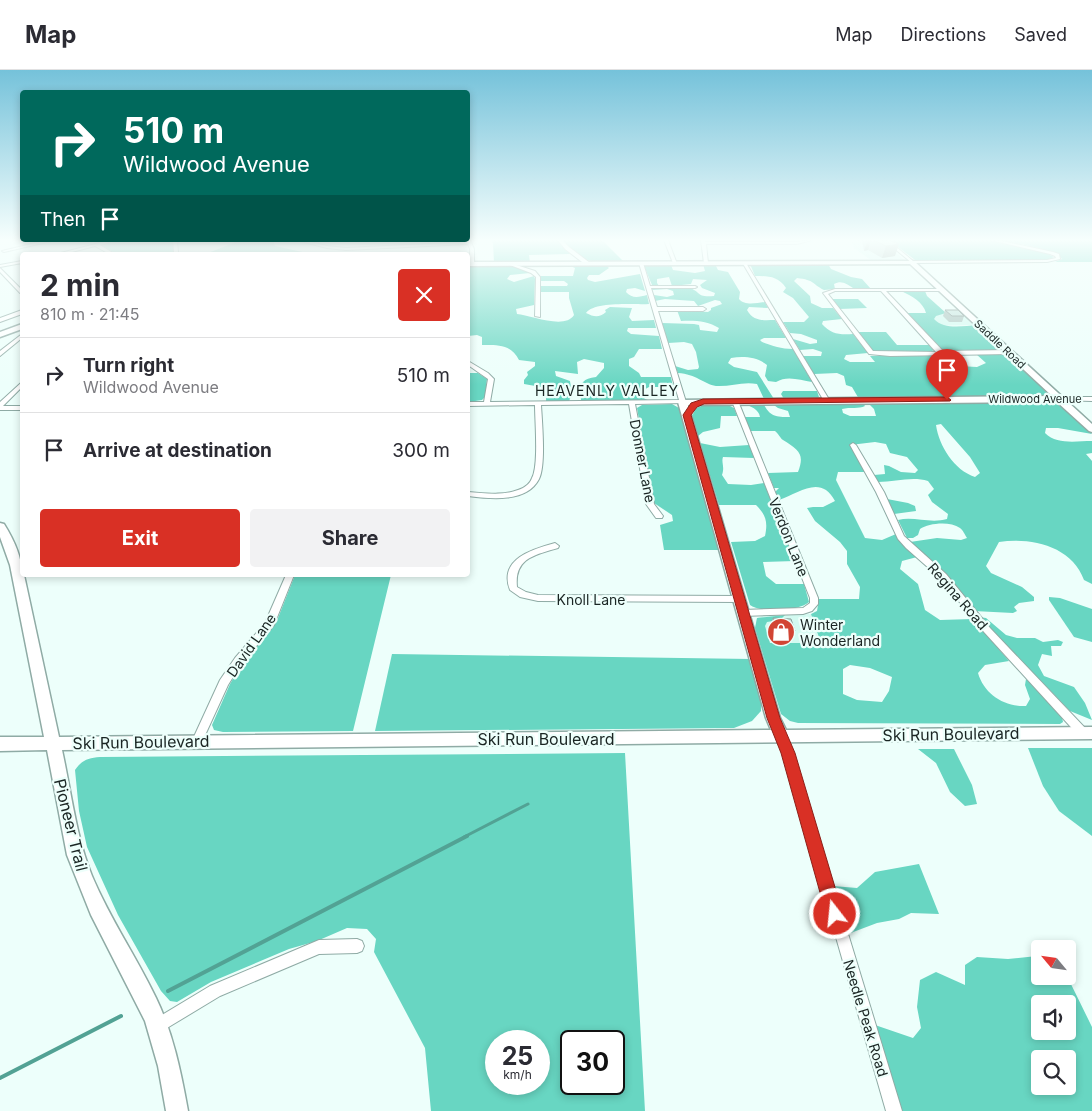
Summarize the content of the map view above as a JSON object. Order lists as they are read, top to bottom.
{
  "streets": {
    "street": [
      "Saddle Road",
      "Wildwood Avenue",
      "Donner Lane",
      "Verdon Lane",
      "Regina Road",
      "Knoll Lane",
      "David Lane",
      "Ski Run Boulevard",
      "Pioneer Trail",
      "Needle Peak Road"
    ]
  },
  "crossings": [
    ["Saddle Road", "Wildwood Avenue"],
    ["Wildwood Avenue", "Donner Lane"],
    ["Wildwood Avenue", "Verdon Lane"],
    ["Wildwood Avenue", "Needle Peak Road"],
    ["Verdon Lane", "Needle Peak Road"],
    ["Regina Road", "Ski Run Boulevard"],
    ["Knoll Lane", "Needle Peak Road"],
    ["David Lane", "Ski Run Boulevard"],
    ["Ski Run Boulevard", "Pioneer Trail"],
    ["Ski Run Boulevard", "Needle Peak Road"]
  ],
  "districts": ["HEAVENLY VALLEY"],
  "places": {
    "shop": ["Winter Wonderland"]
  },
  "north": "top left",
  "page": {
    "header": "Map",
    "nav": ["Map", "Directions", "Saved"],
    "turn": ["510 m", "Wildwood Avenue"],
    "then": "Then",
    "heading": ["2 min", "810 m · 21:45"],
    "list": [
      {
        "name": "Turn right",
        "note": "Wildwood Avenue",
        "value": "510 m"
      },
      {
        "name": "Arrive at destination",
        "value": "300 m"
      }
    ],
    "buttons": ["Exit", "Share"],
    "speed": "25 km/h",
    "limit": "30"
  }
}
